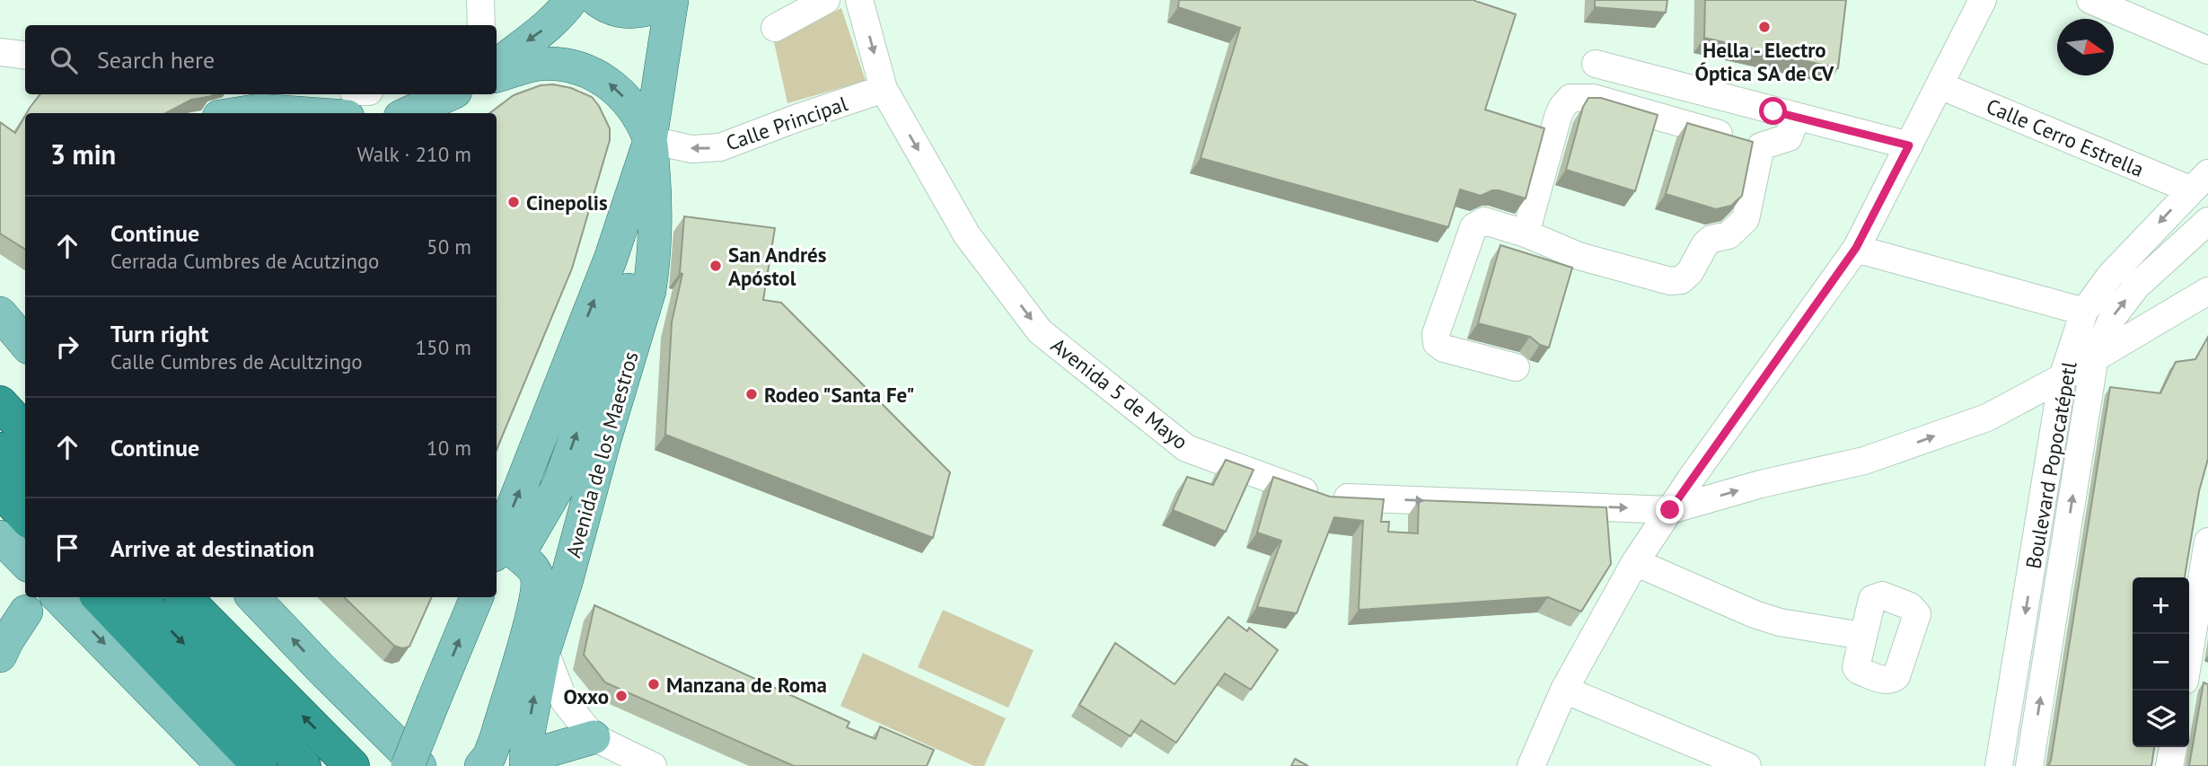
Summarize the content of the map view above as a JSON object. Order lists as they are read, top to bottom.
{
  "streets": {
    "main road": ["Avenida de los Maestros"],
    "street": [
      "Calle Principal",
      "Calle Cerro Estrella",
      "Avenida 5 de Mayo",
      "Boulevard Popocatépetl"
    ]
  },
  "crossings": [
    ["Calle Principal", "Avenida 5 de Mayo"],
    ["Calle Principal", "Avenida de los Maestros"],
    ["Calle Cerro Estrella", "Boulevard Popocatépetl"],
    ["Avenida 5 de Mayo", "Boulevard Popocatépetl"]
  ],
  "one_way": ["Calle Principal"],
  "places": [
    "Hella - Electro Óptica SA de CV",
    "Cinepolis",
    "San Andrés Apóstol",
    "Rodeo \"Santa Fe\"",
    "Manzana de Roma",
    "Oxxo"
  ],
  "north": "right",
  "page": {
    "search": "Search here",
    "heading": ["3 min", "Walk · 210 m"],
    "list": [
      ["Continue", "Cerrada Cumbres de Acutzingo", "50 m"],
      ["Turn right", "Calle Cumbres de Acultzingo", "150 m"],
      ["Continue", "10 m"],
      "Arrive at destination"
    ],
    "map_buttons": ["+", "−"]
  }
}
